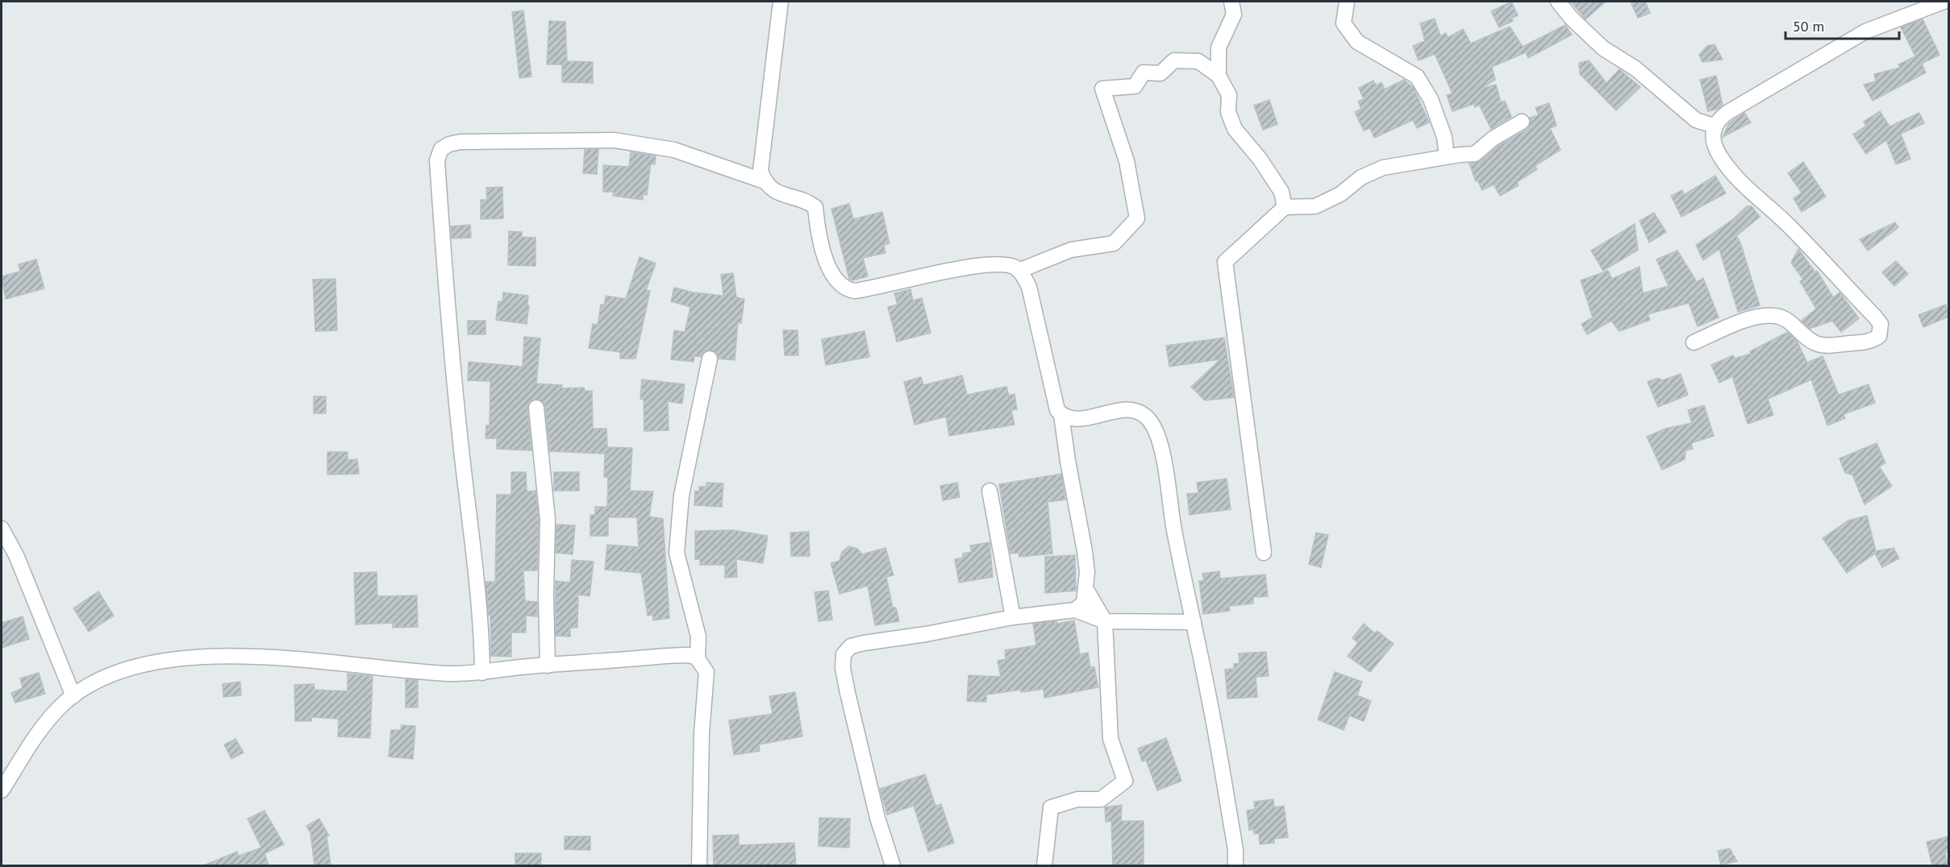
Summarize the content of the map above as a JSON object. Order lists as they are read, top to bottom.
{
  "scale_bar": "50 m"
}
